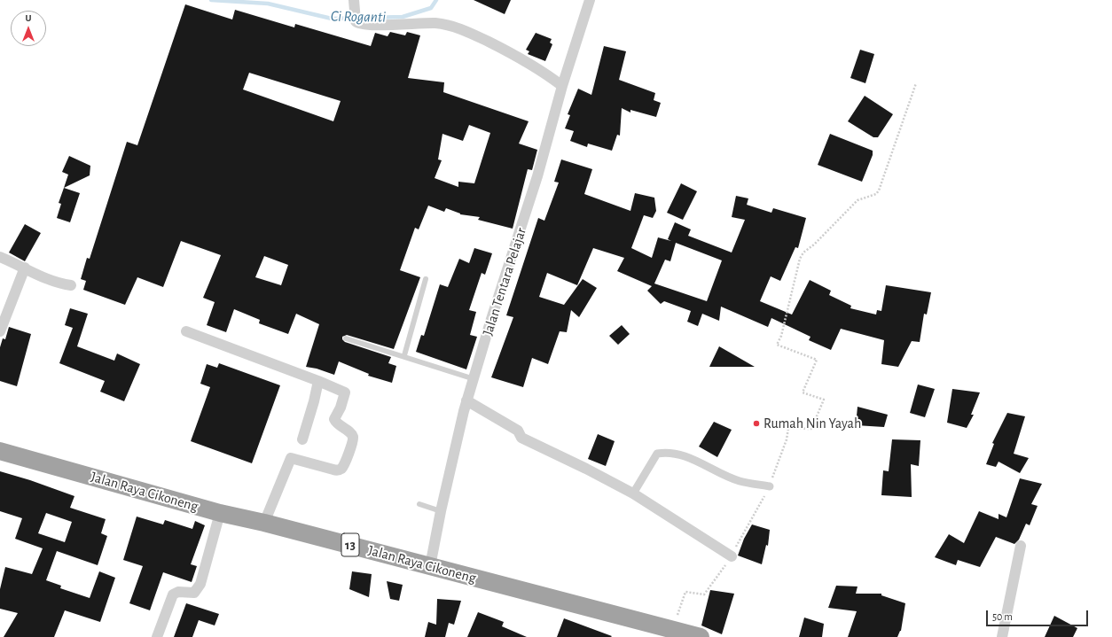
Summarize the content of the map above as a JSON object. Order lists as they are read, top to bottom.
{
  "streets": {
    "highway": ["Jalan Raya Cikoneng", "13"],
    "street": ["Jalan Tentara Pelajar"]
  },
  "crossings": [
    ["Jalan Tentara Pelajar", "Jalan Raya Cikoneng"]
  ],
  "water": ["Ci Roganti"],
  "places": ["Rumah Nin Yayah"],
  "scale_bar": "50 m",
  "north": "top"
}
